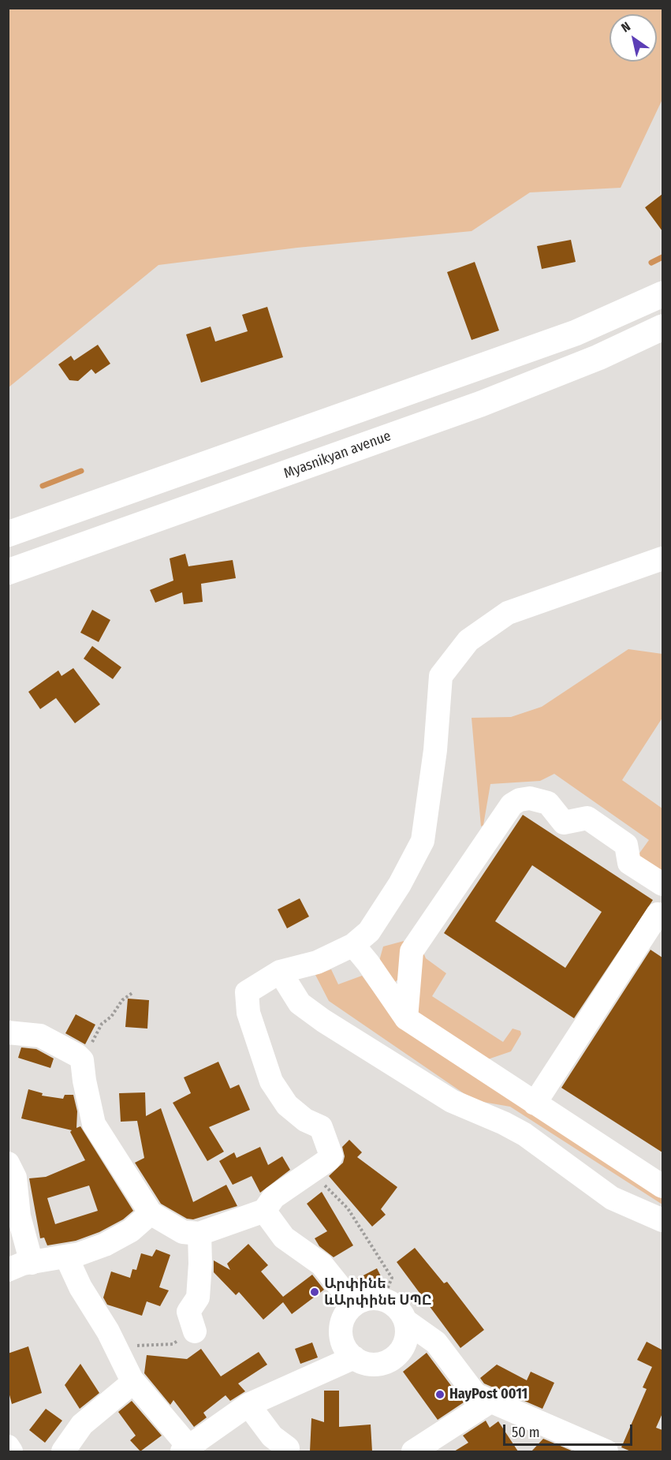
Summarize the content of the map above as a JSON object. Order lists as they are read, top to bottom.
{
  "streets": {
    "highway": ["Myasnikyan avenue"]
  },
  "places": ["Արփինե ևԱրփինե ՍՊԸ", "HayPost 0011"],
  "scale_bar": "50 m",
  "north": "top left"
}
